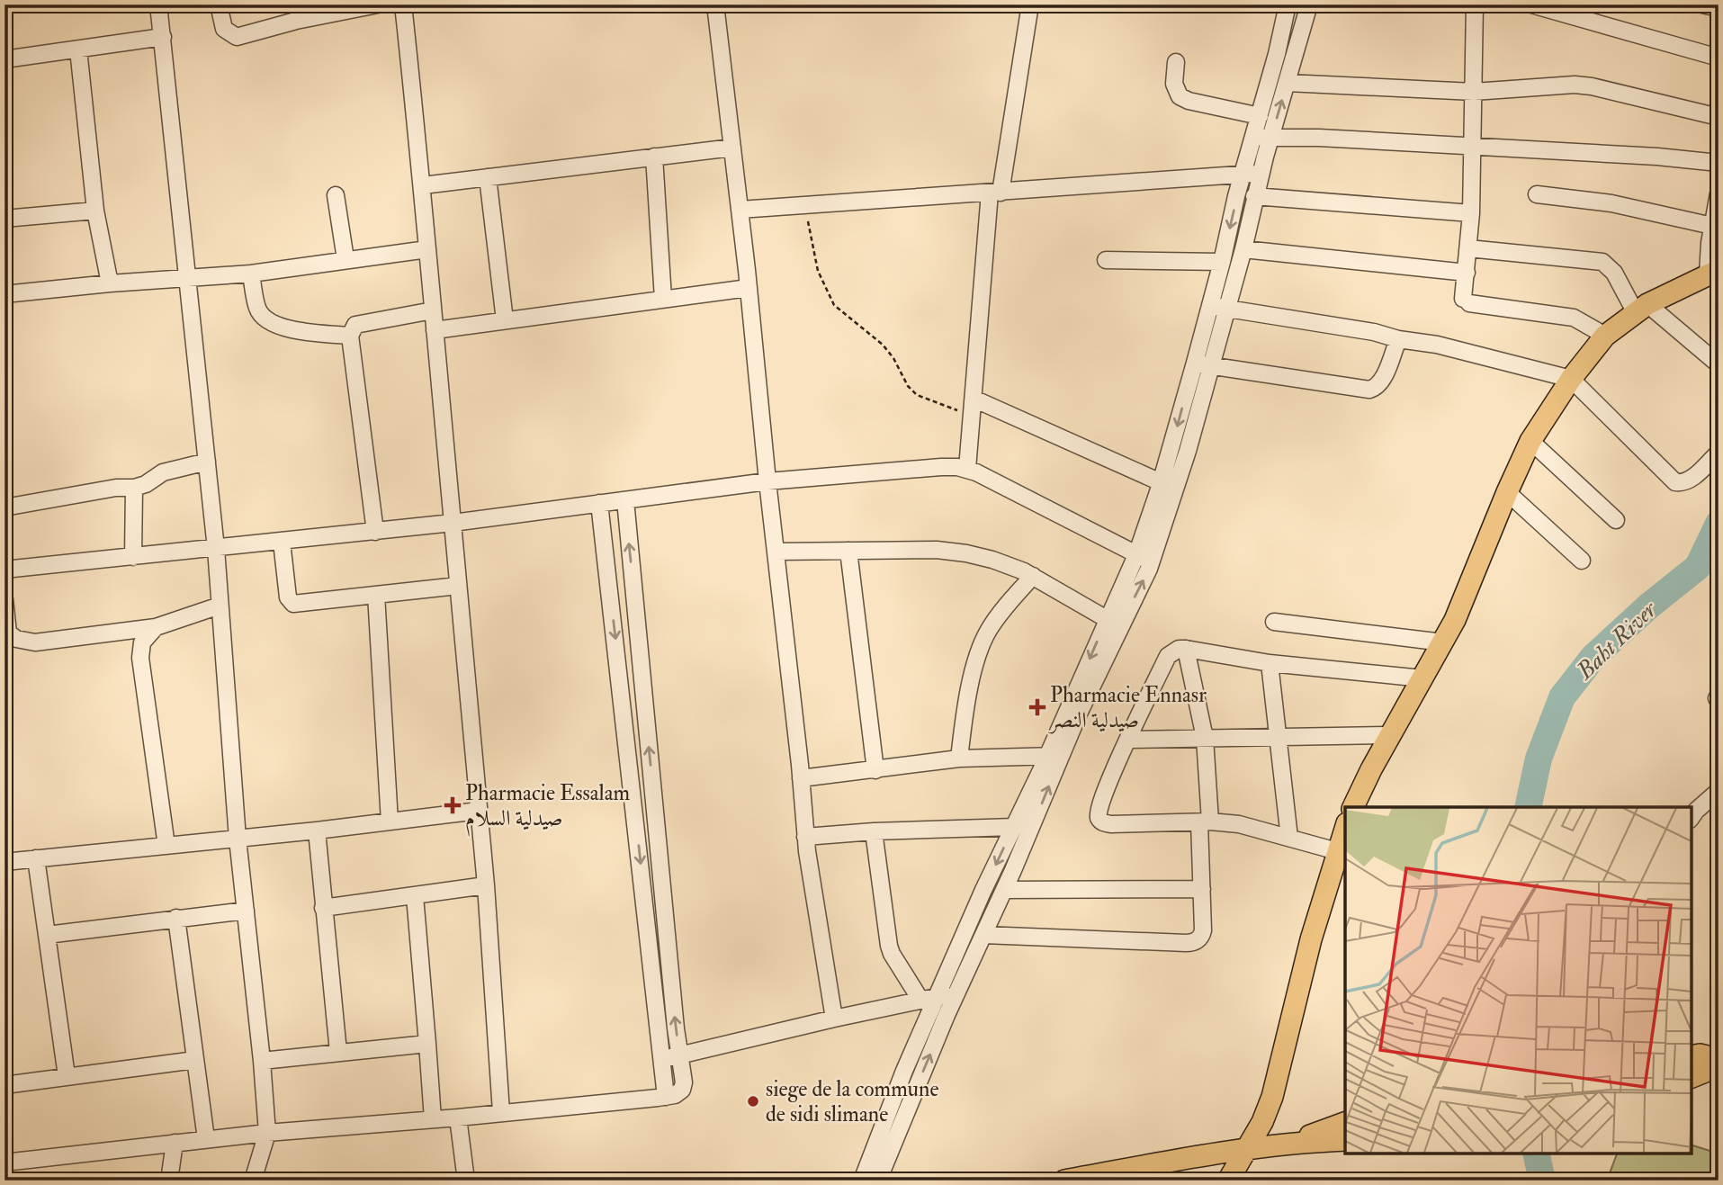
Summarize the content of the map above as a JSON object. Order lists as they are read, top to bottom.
{
  "water": ["Baht River"],
  "places": {
    "health": ["Pharmacie Ennasr صيدلية النصر", "Pharmacie Essalam صيدلية السلام"],
    "other": ["siege de la commune de sidi slimane"]
  }
}
